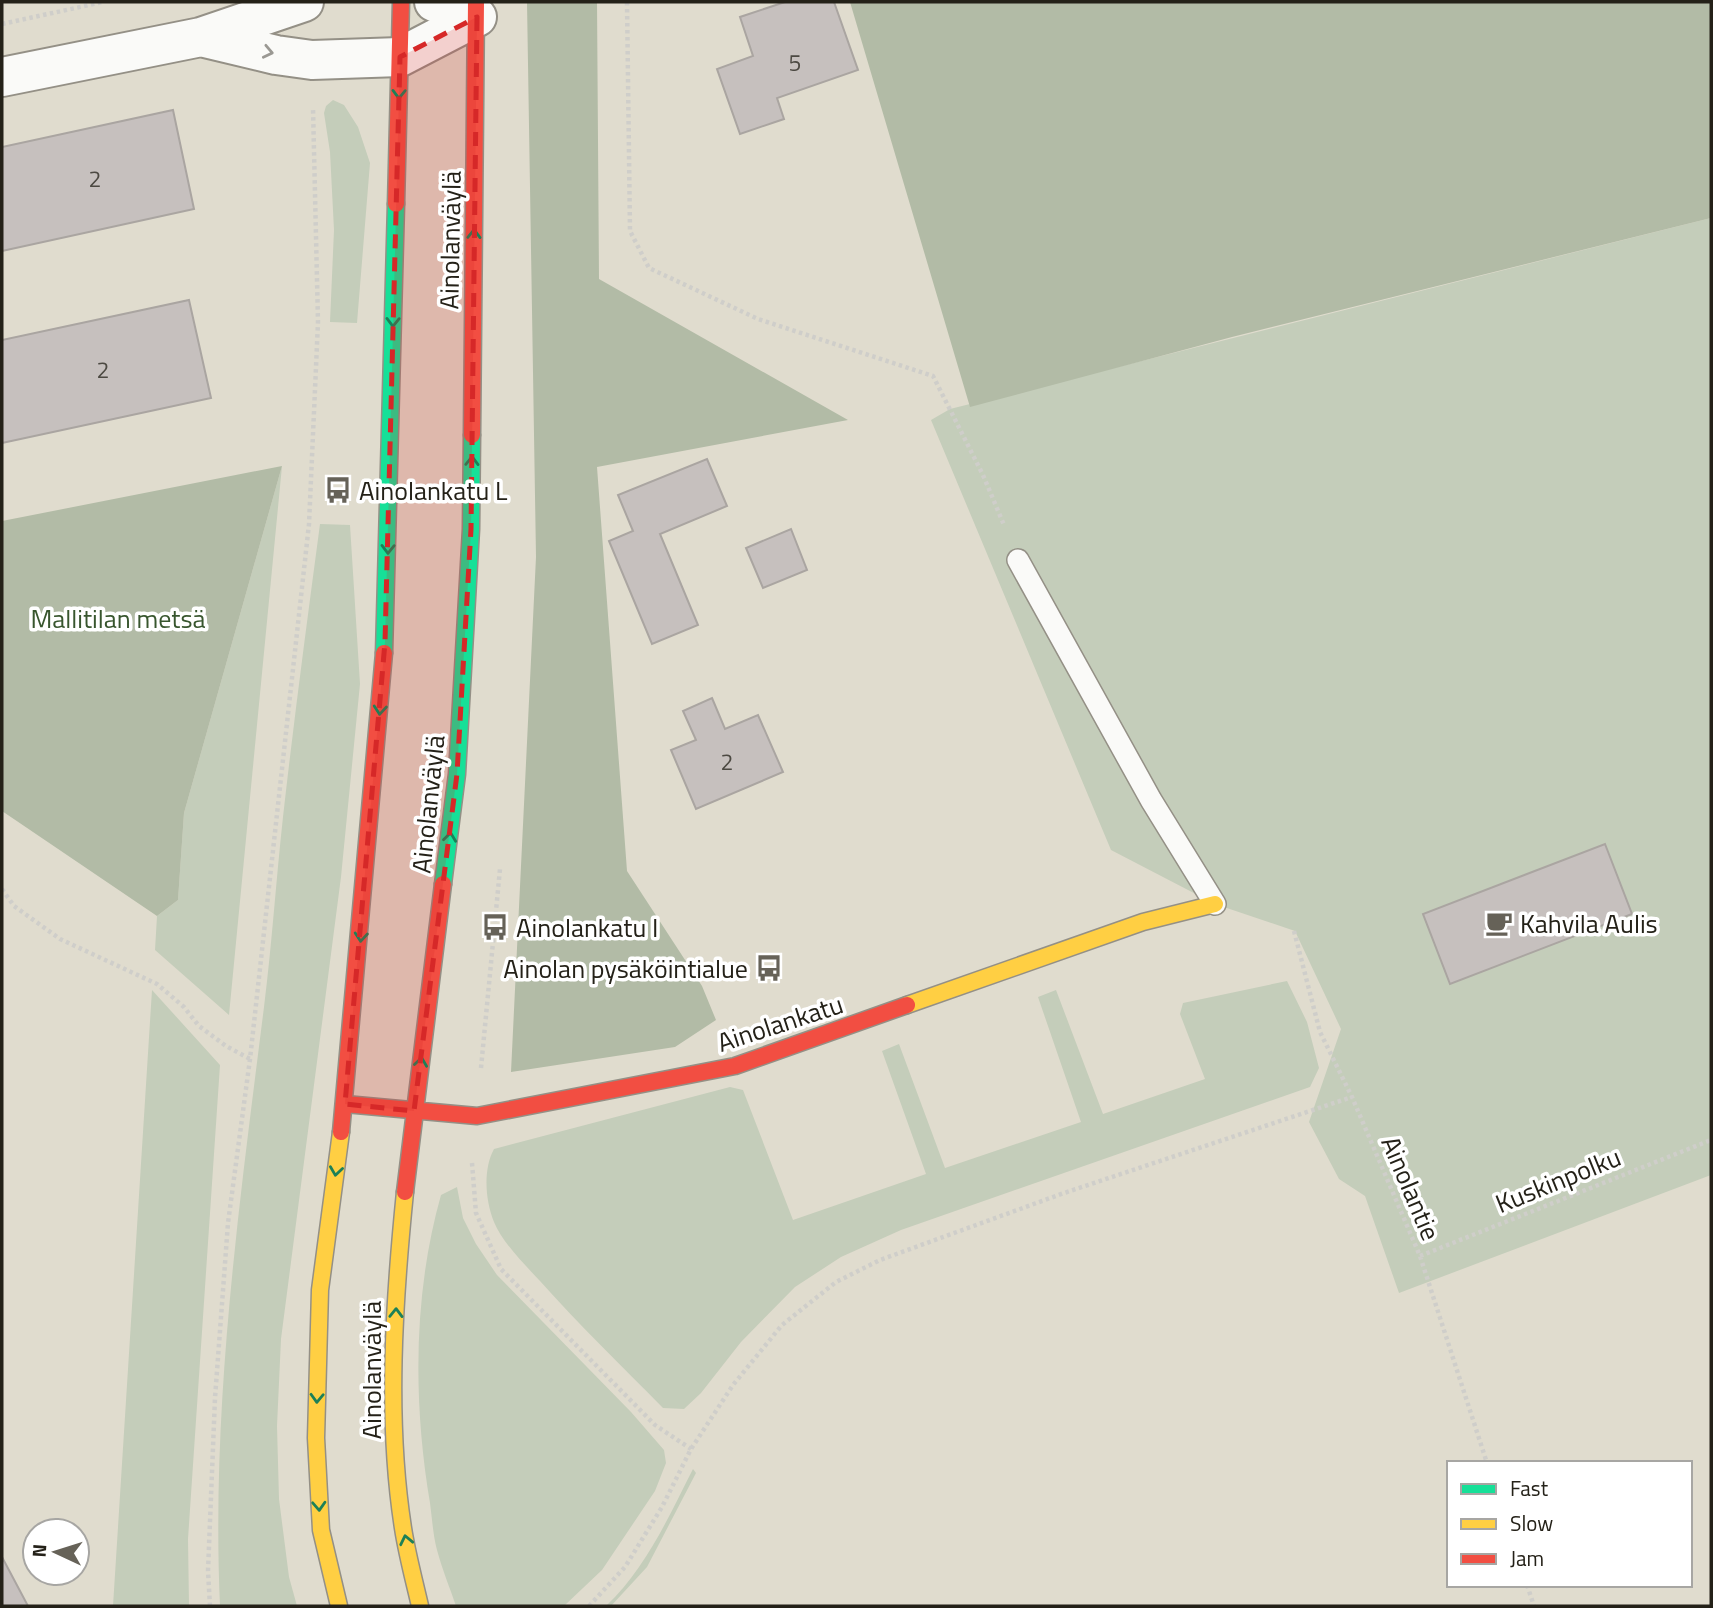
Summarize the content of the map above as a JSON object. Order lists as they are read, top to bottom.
{
  "streets": {
    "main road": ["Ainolanväylä", "Ainolankatu"],
    "path": ["Kuskinpolku", "Ainolantie"]
  },
  "crossings": [
    ["Ainolanväylä", "Ainolankatu"],
    ["Kuskinpolku", "Ainolantie"]
  ],
  "parks": ["Mallitilan metsä"],
  "places": {
    "bus stop": ["Ainolankatu L", "Ainolankatu I", "Ainolan pysäköintialue"],
    "cafe": ["Kahvila Aulis"]
  },
  "house_numbers": [
    "5",
    "2",
    "2",
    "2"
  ],
  "legend": ["Fast", "Slow", "Jam"],
  "north": "left"
}
